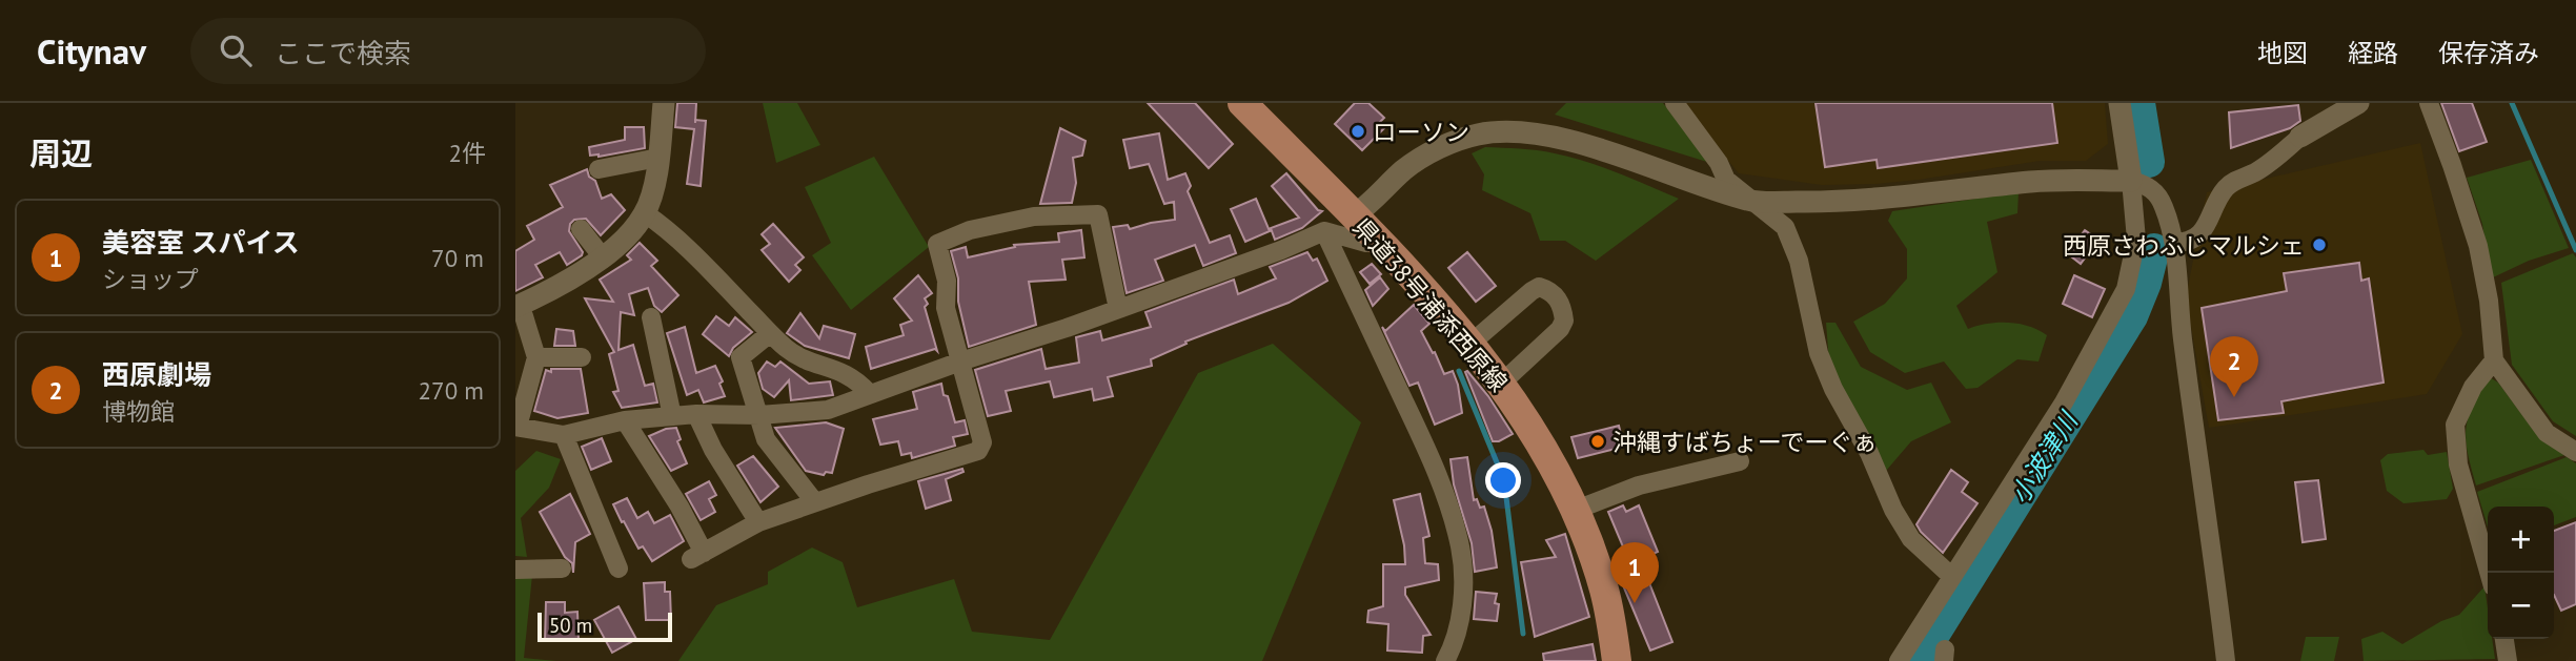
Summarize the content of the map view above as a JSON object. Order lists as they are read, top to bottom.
{
  "streets": {
    "main road": ["県道38号浦添西原線"]
  },
  "water": ["小波津川"],
  "places": ["ローソン", "西原さわふじマルシェ", "沖縄すばちょーでーぐぁ"],
  "scale_bar": "50 m",
  "page": {
    "header": "Citynav",
    "search": "ここで検索",
    "nav": ["地図", "経路", "保存済み"],
    "heading": ["周辺", "2件"],
    "list": [
      {
        "mark": "1",
        "name": "美容室 スパイス",
        "note": "ショップ",
        "value": "70 m"
      },
      {
        "mark": "2",
        "name": "西原劇場",
        "note": "博物館",
        "value": "270 m"
      }
    ],
    "pins": ["2", "1"],
    "map_buttons": ["+", "−"],
    "scale": "50 m"
  }
}
